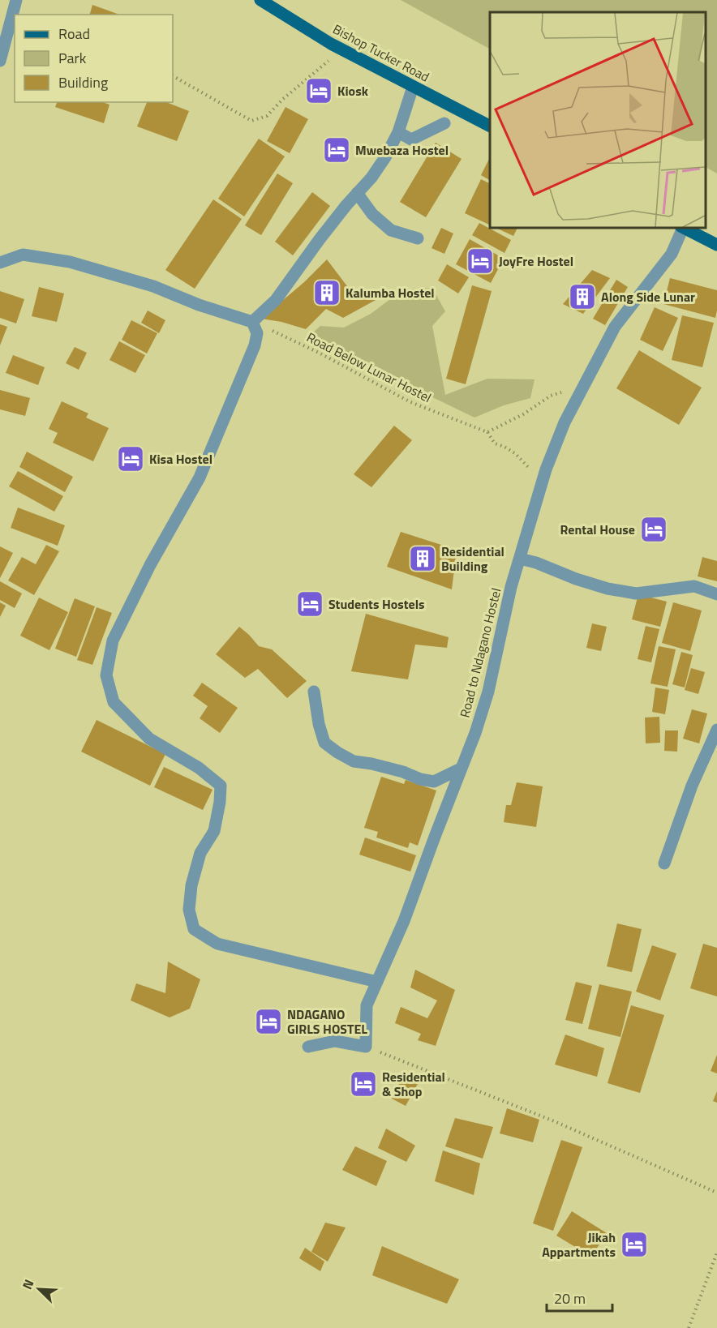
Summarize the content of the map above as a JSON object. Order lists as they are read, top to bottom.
{
  "streets": {
    "main road": ["Bishop Tucker Road"],
    "street": ["Road to Ndagano Hostel"],
    "path": ["Road Below Lunar Hostel"]
  },
  "crossings": [
    ["Road Below Lunar Hostel", "Road to Ndagano Hostel"]
  ],
  "places": {
    "hotel": [
      "Kiosk",
      "Mwebaza Hostel",
      "JoyFre Hostel",
      "Kisa Hostel",
      "Rental House",
      "Students Hostels",
      "NDAGANO GIRLS HOSTEL",
      "Residential & Shop",
      "Jikah Appartments"
    ],
    "building": ["Kalumba Hostel", "Along Side Lunar", "Residential Building"]
  },
  "legend": ["Road", "Park", "Building"],
  "scale_bar": "20 m",
  "north": "top left"
}
